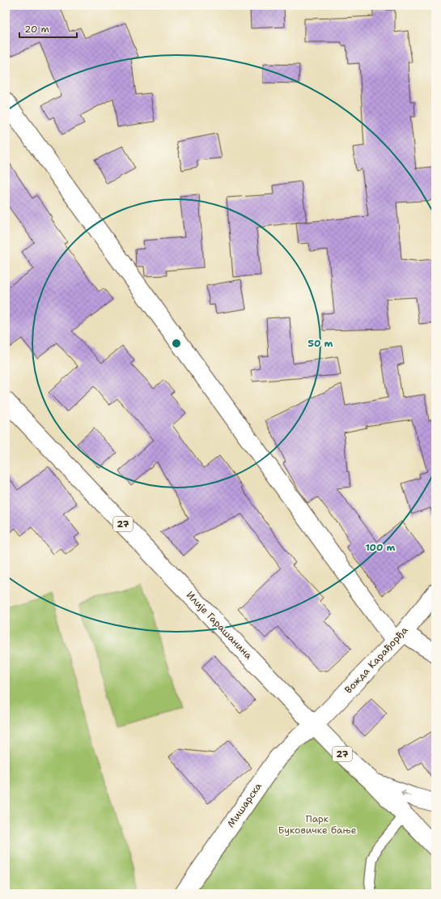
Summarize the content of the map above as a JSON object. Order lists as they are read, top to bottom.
{
  "streets": {
    "street": [
      "27",
      "Илије Гарашанина",
      "Вожда Карађорђа",
      "Мишарска"
    ]
  },
  "crossings": [
    ["27", "Илије Гарашанина"],
    ["Илије Гарашанина", "Вожда Карађорђа"],
    ["Илије Гарашанина", "Мишарска"],
    ["Вожда Карађорђа", "Мишарска"]
  ],
  "parks": ["Парк Буковичке бање"],
  "scale_bar": "20 m",
  "rings": ["50 m", "100 m"]
}
